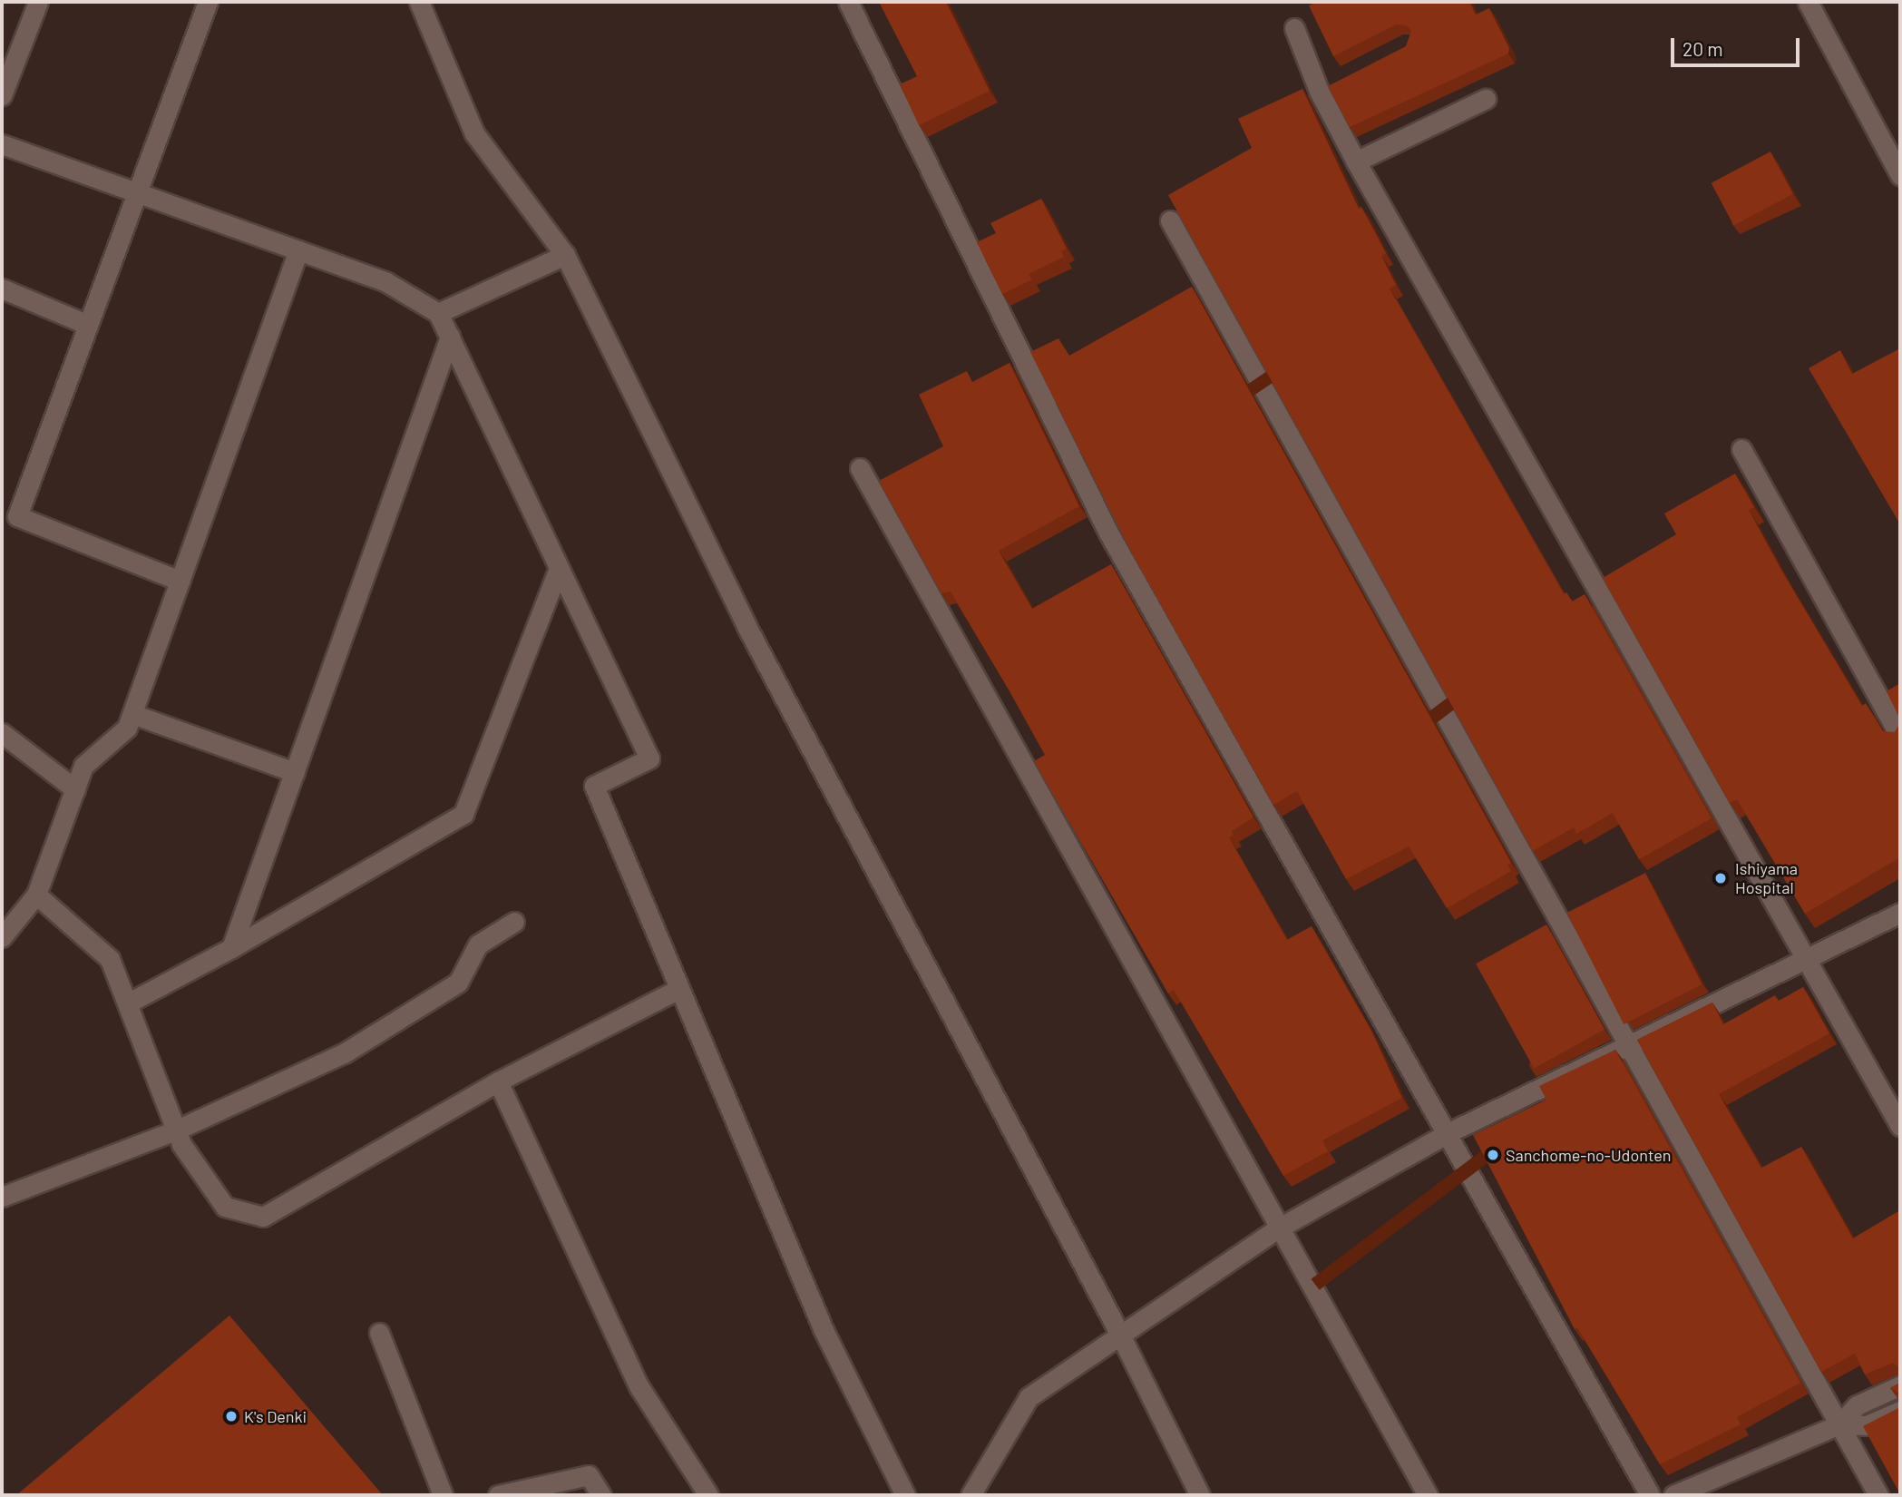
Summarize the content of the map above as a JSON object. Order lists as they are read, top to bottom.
{
  "places": ["Ishiyama Hospital", "Sanchome-no-Udonten", "K's Denki"],
  "scale_bar": "20 m"
}
